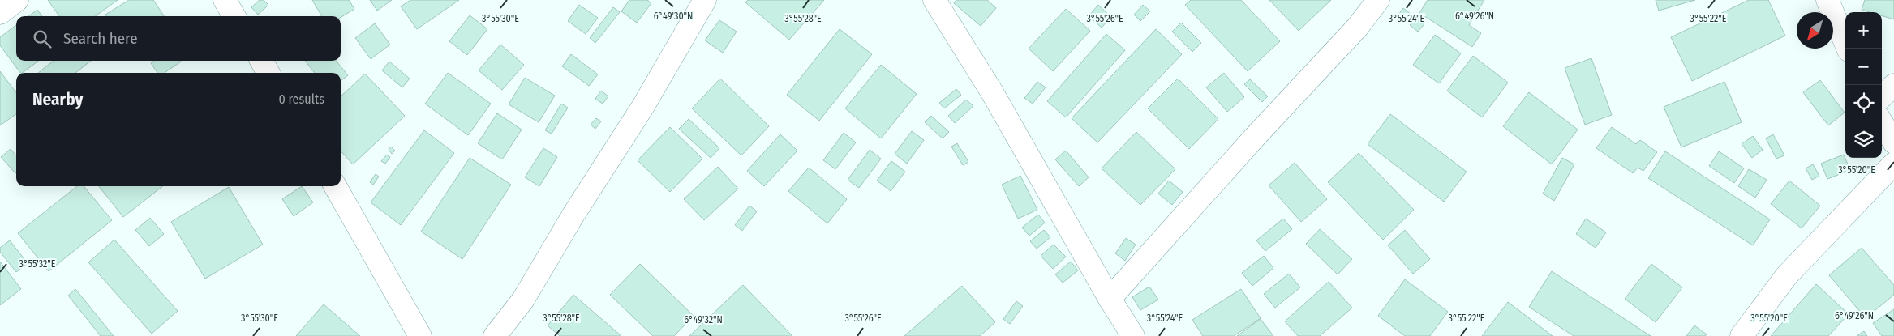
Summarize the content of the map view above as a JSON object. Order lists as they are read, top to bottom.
{
  "north": "bottom left",
  "page": {
    "map_buttons": ["+", "−"],
    "search": "Search here",
    "heading": ["Nearby", "0 results"]
  },
  "coordinates": [
    "6°49'26\"N",
    "6°49'30\"N",
    "3°55'30\"E",
    "3°55'28\"E",
    "3°55'26\"E",
    "3°55'24\"E",
    "3°55'22\"E",
    "3°55'20\"E",
    "3°55'32\"E",
    "6°49'32\"N"
  ]
}
